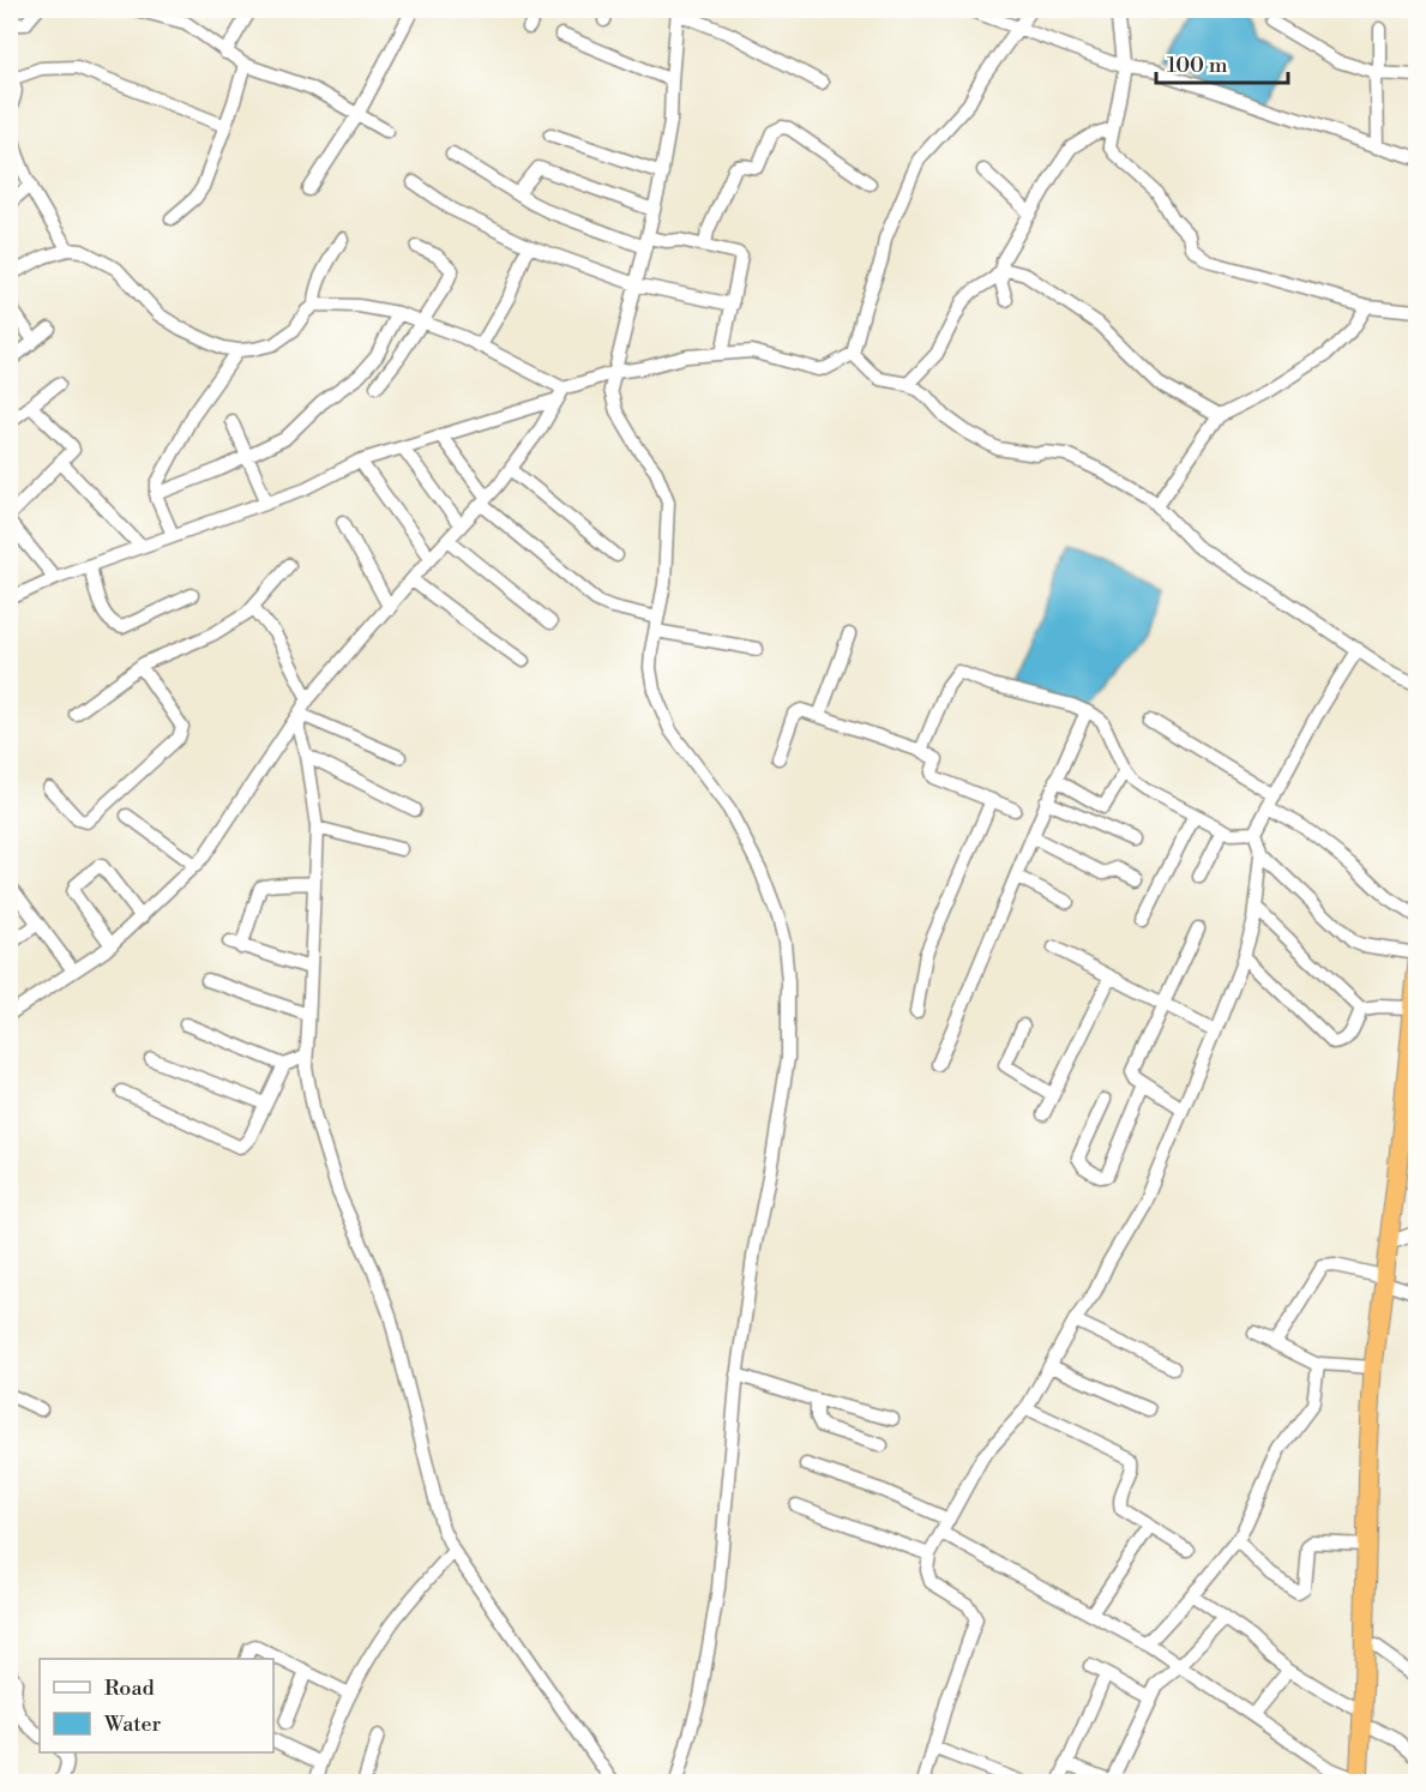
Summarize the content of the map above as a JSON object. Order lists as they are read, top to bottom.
{
  "legend": ["Road", "Water"],
  "scale_bar": "100 m"
}
